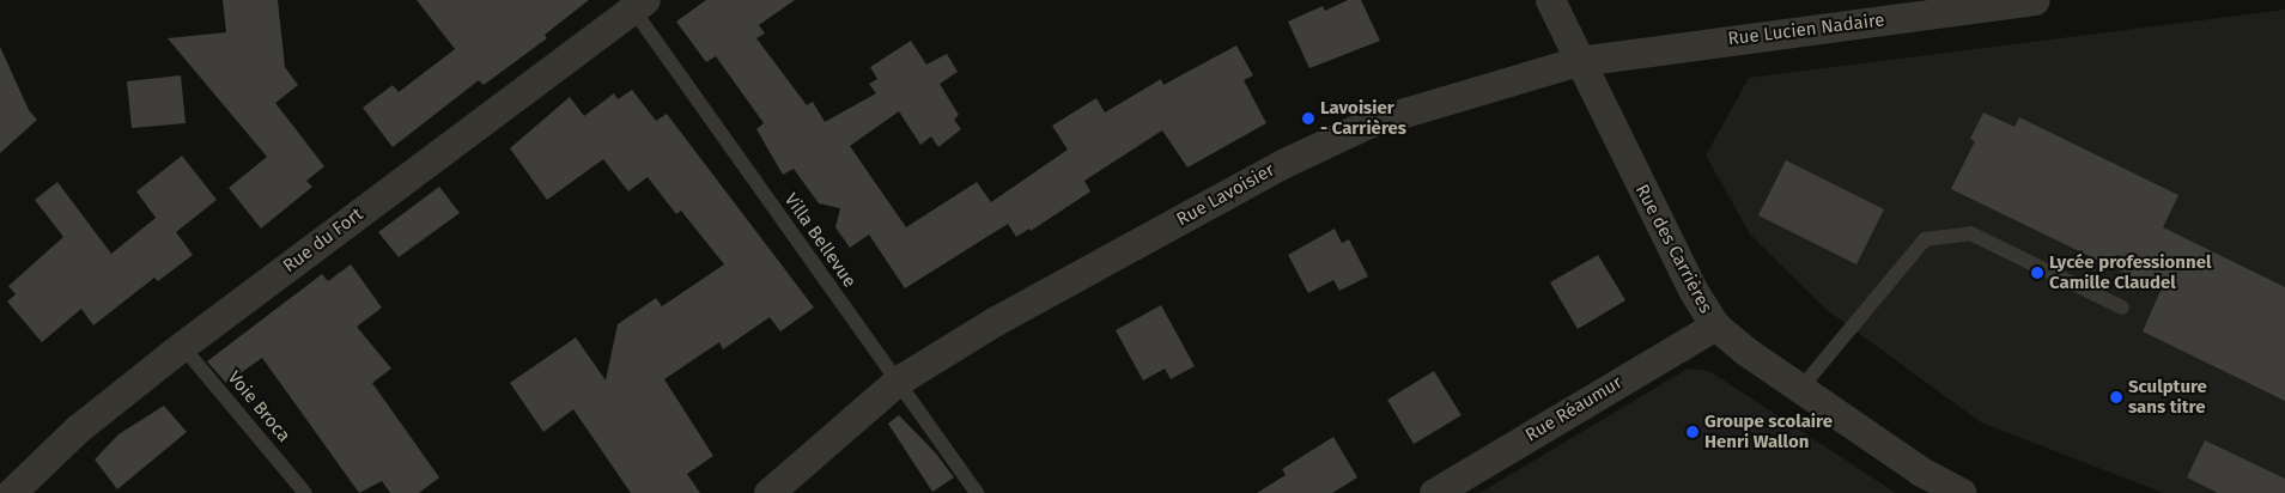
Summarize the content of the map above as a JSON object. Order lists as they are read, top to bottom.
{
  "streets": {
    "street": [
      "Rue Lucien Nadaire",
      "Rue Lavoisier",
      "Rue du Fort",
      "Rue des Carrières",
      "Rue Réaumur"
    ],
    "lane": ["Villa Bellevue", "Voie Broca"]
  },
  "crossings": [
    ["Rue Lucien Nadaire", "Rue Lavoisier"],
    ["Rue Lucien Nadaire", "Rue des Carrières"],
    ["Rue Lavoisier", "Villa Bellevue"],
    ["Rue Lavoisier", "Rue des Carrières"],
    ["Rue du Fort", "Villa Bellevue"],
    ["Rue du Fort", "Voie Broca"],
    ["Rue des Carrières", "Rue Réaumur"]
  ],
  "places": [
    "Lavoisier - Carrières",
    "Lycée professionnel Camille Claudel",
    "Sculpture sans titre",
    "Groupe scolaire Henri Wallon"
  ]
}
